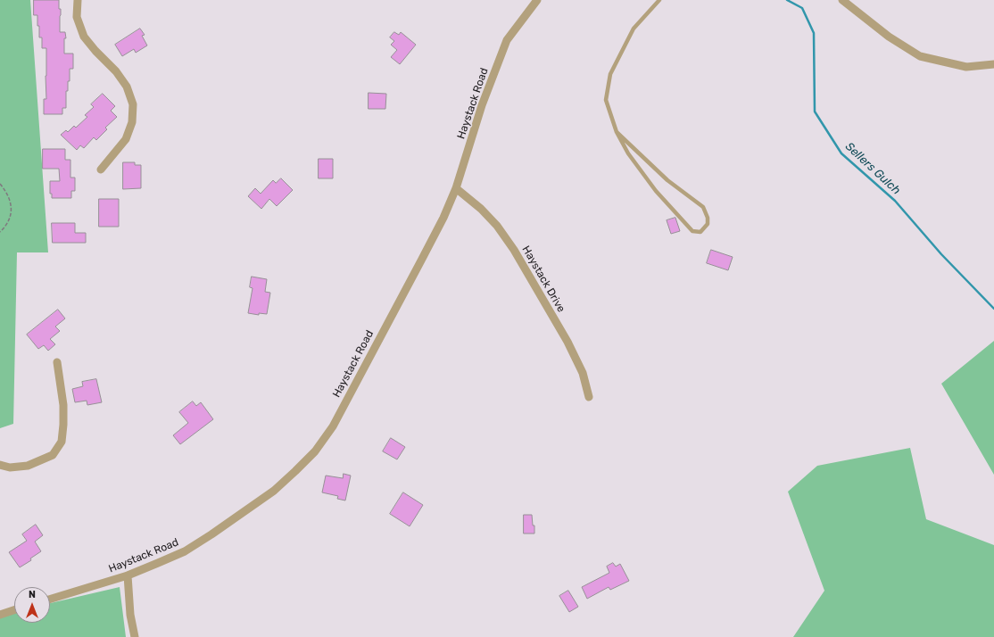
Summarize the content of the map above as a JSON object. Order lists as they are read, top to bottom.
{
  "streets": {
    "street": ["Haystack Road", "Haystack Drive"]
  },
  "crossings": [
    ["Haystack Road", "Haystack Drive"]
  ],
  "water": ["Sellers Gulch"],
  "north": "top"
}
